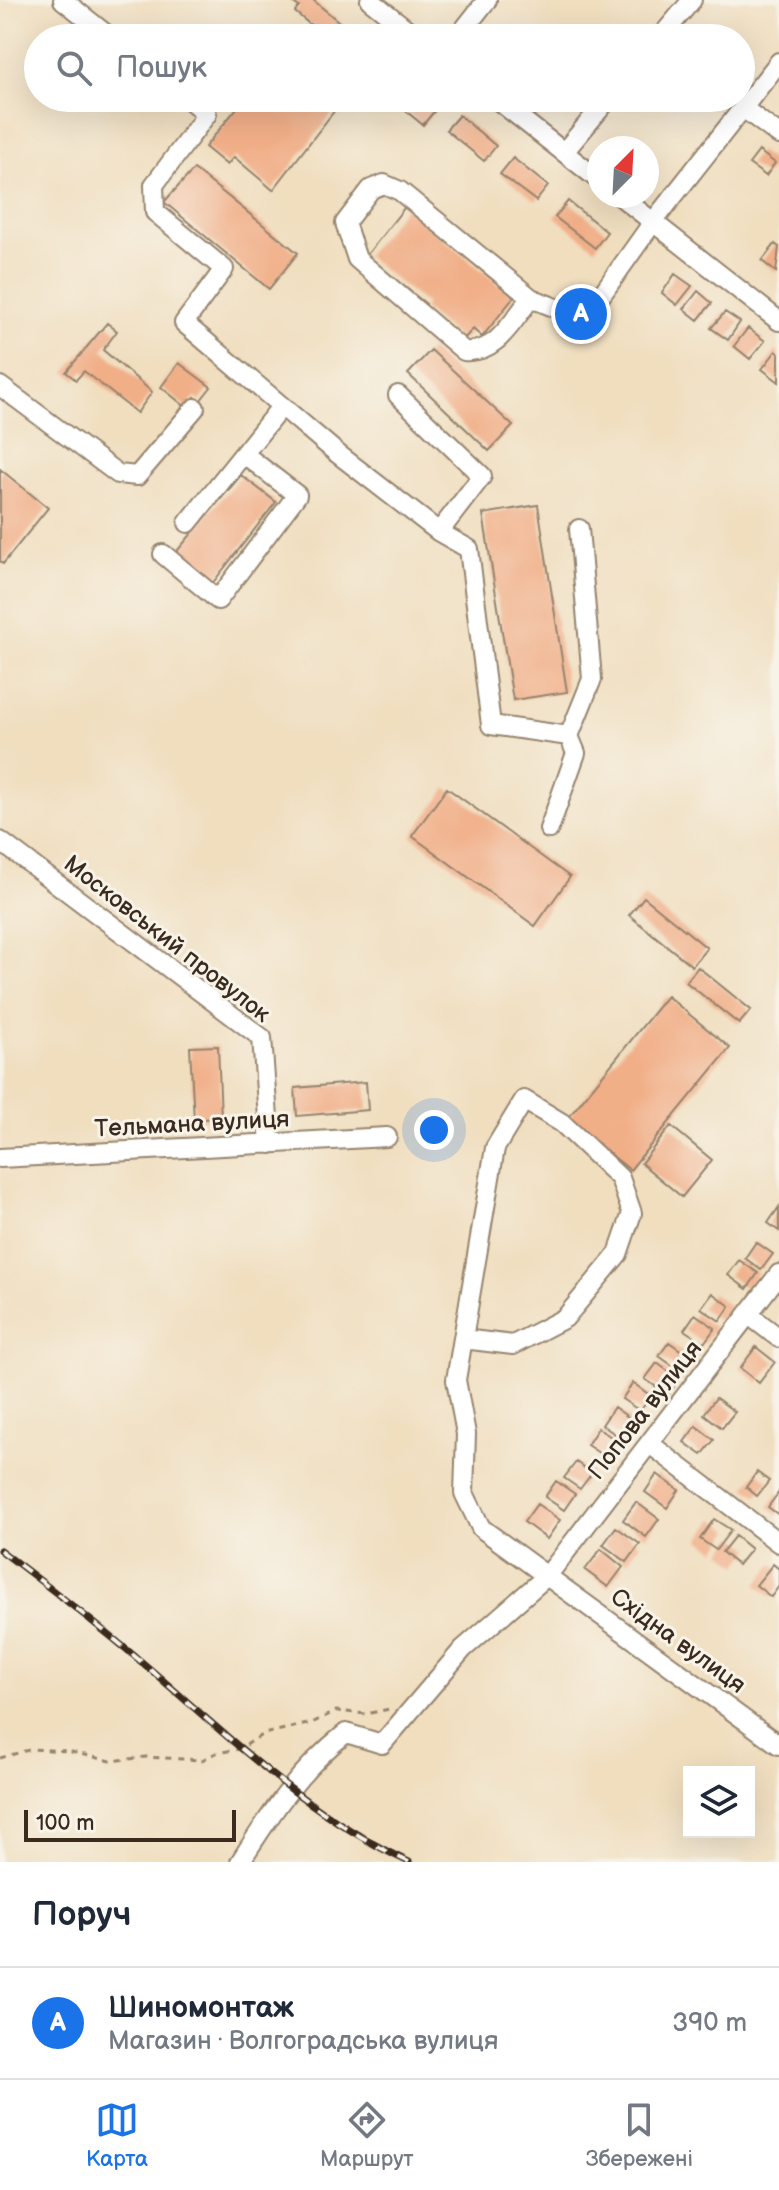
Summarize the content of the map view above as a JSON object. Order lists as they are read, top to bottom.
{
  "streets": {
    "street": [
      "Московський провулок",
      "Тельмана вулиця",
      "Попова вулиця",
      "Східна вулиця"
    ]
  },
  "crossings": [
    ["Московський провулок", "Тельмана вулиця"],
    ["Попова вулиця", "Східна вулиця"]
  ],
  "scale_bar": "100 m",
  "north": "top right",
  "page": {
    "search": "Пошук",
    "pins": "A",
    "scale": "100 m",
    "heading": "Поруч",
    "list": [
      {
        "mark": "A",
        "name": "Шиномонтаж",
        "note": "Магазин · Волгоградська вулиця",
        "value": "390 m"
      }
    ],
    "nav": ["Карта", "Маршрут", "Збережені"]
  }
}
